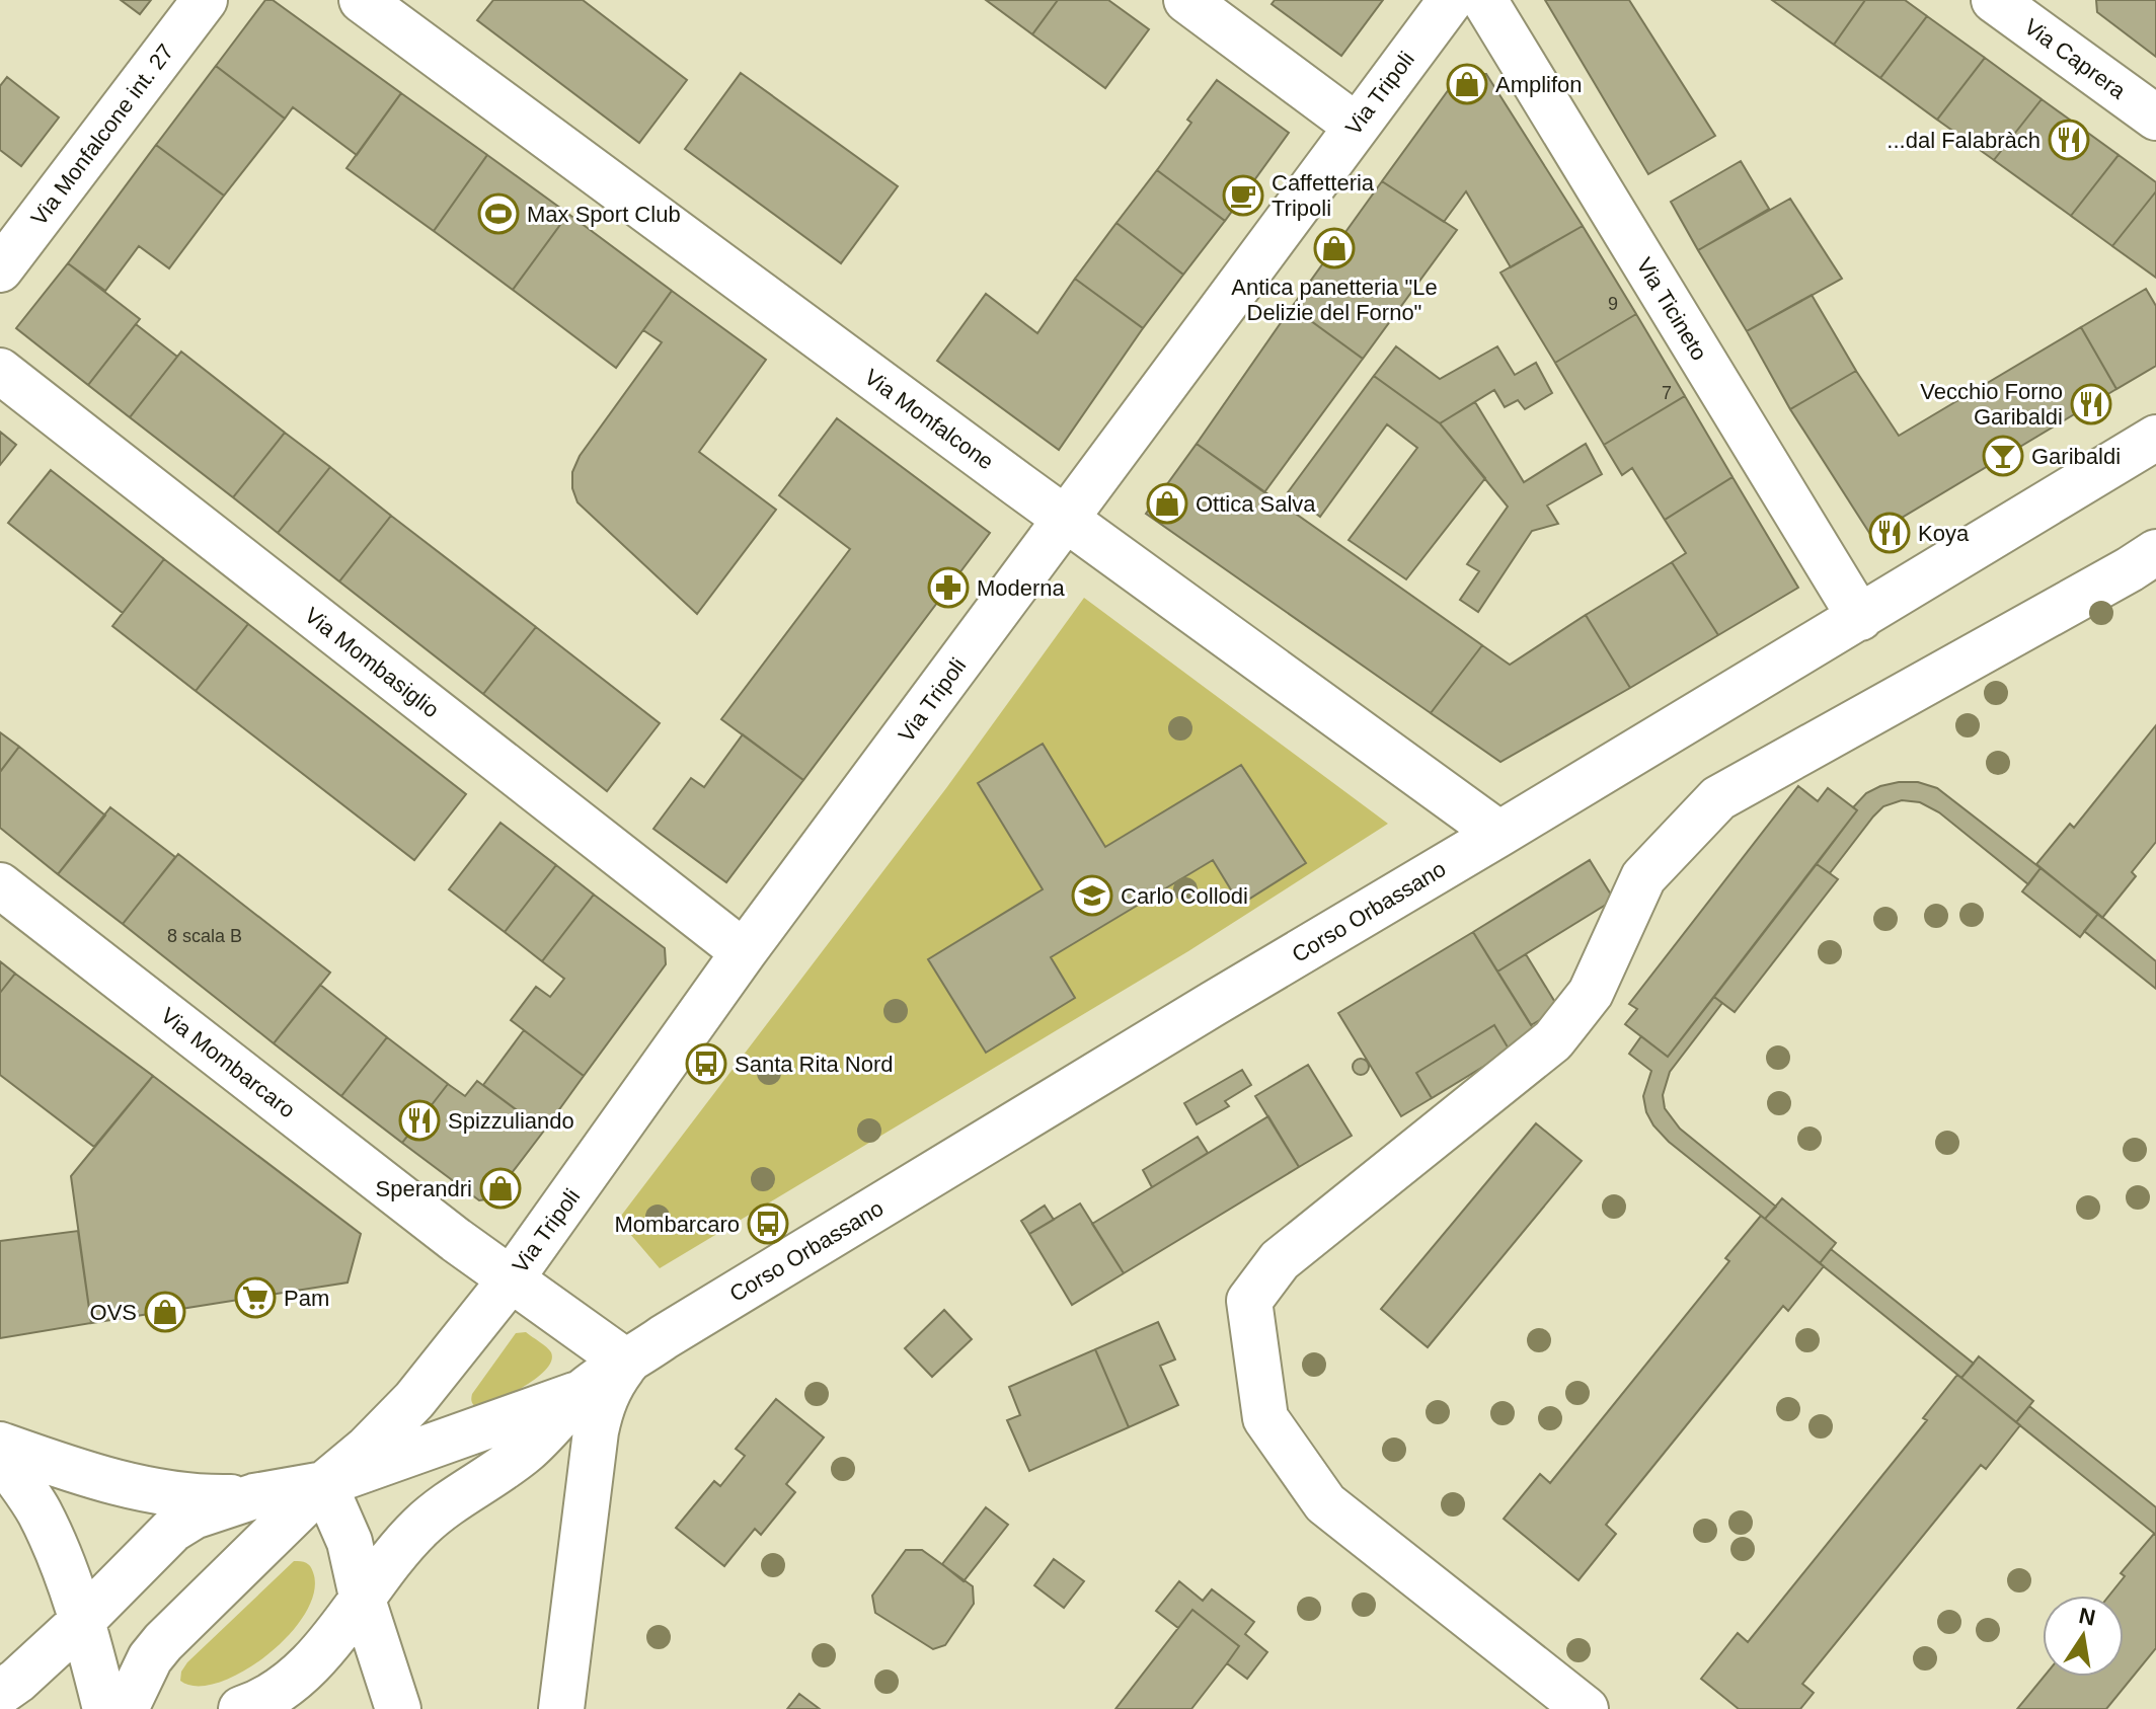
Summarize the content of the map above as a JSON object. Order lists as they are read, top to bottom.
{
  "streets": {
    "street": [
      "Via Caprera",
      "Via Tripoli",
      "Via Monfalcone int. 27",
      "Via Ticineto",
      "Via Monfalcone",
      "Via Mombasiglio",
      "Corso Orbassano",
      "Via Mombarcaro"
    ]
  },
  "crossings": [
    ["Via Tripoli", "Via Monfalcone"],
    ["Via Tripoli", "Via Mombasiglio"],
    ["Via Tripoli", "Via Mombarcaro"],
    ["Via Ticineto", "Corso Orbassano"],
    ["Via Monfalcone", "Corso Orbassano"],
    ["Corso Orbassano", "Via Mombarcaro"]
  ],
  "places": {
    "shop": [
      "Amplifon",
      "Antica panetteria \"Le Delizie del Forno\"",
      "Ottica Salva",
      "Sperandri",
      "OVS"
    ],
    "restaurant": [
      "...dal Falabràch",
      "Vecchio Forno Garibaldi",
      "Koya",
      "Spizzuliando"
    ],
    "cafe": ["Caffetteria Tripoli"],
    "sports": ["Max Sport Club"],
    "bar": ["Garibaldi"],
    "pharmacy": ["Moderna"],
    "school or university": ["Carlo Collodi"],
    "bus stop": ["Santa Rita Nord", "Mombarcaro"],
    "supermarket": ["Pam"]
  },
  "house_numbers": ["9", "7", "8 scala B"],
  "north": "top"
}
